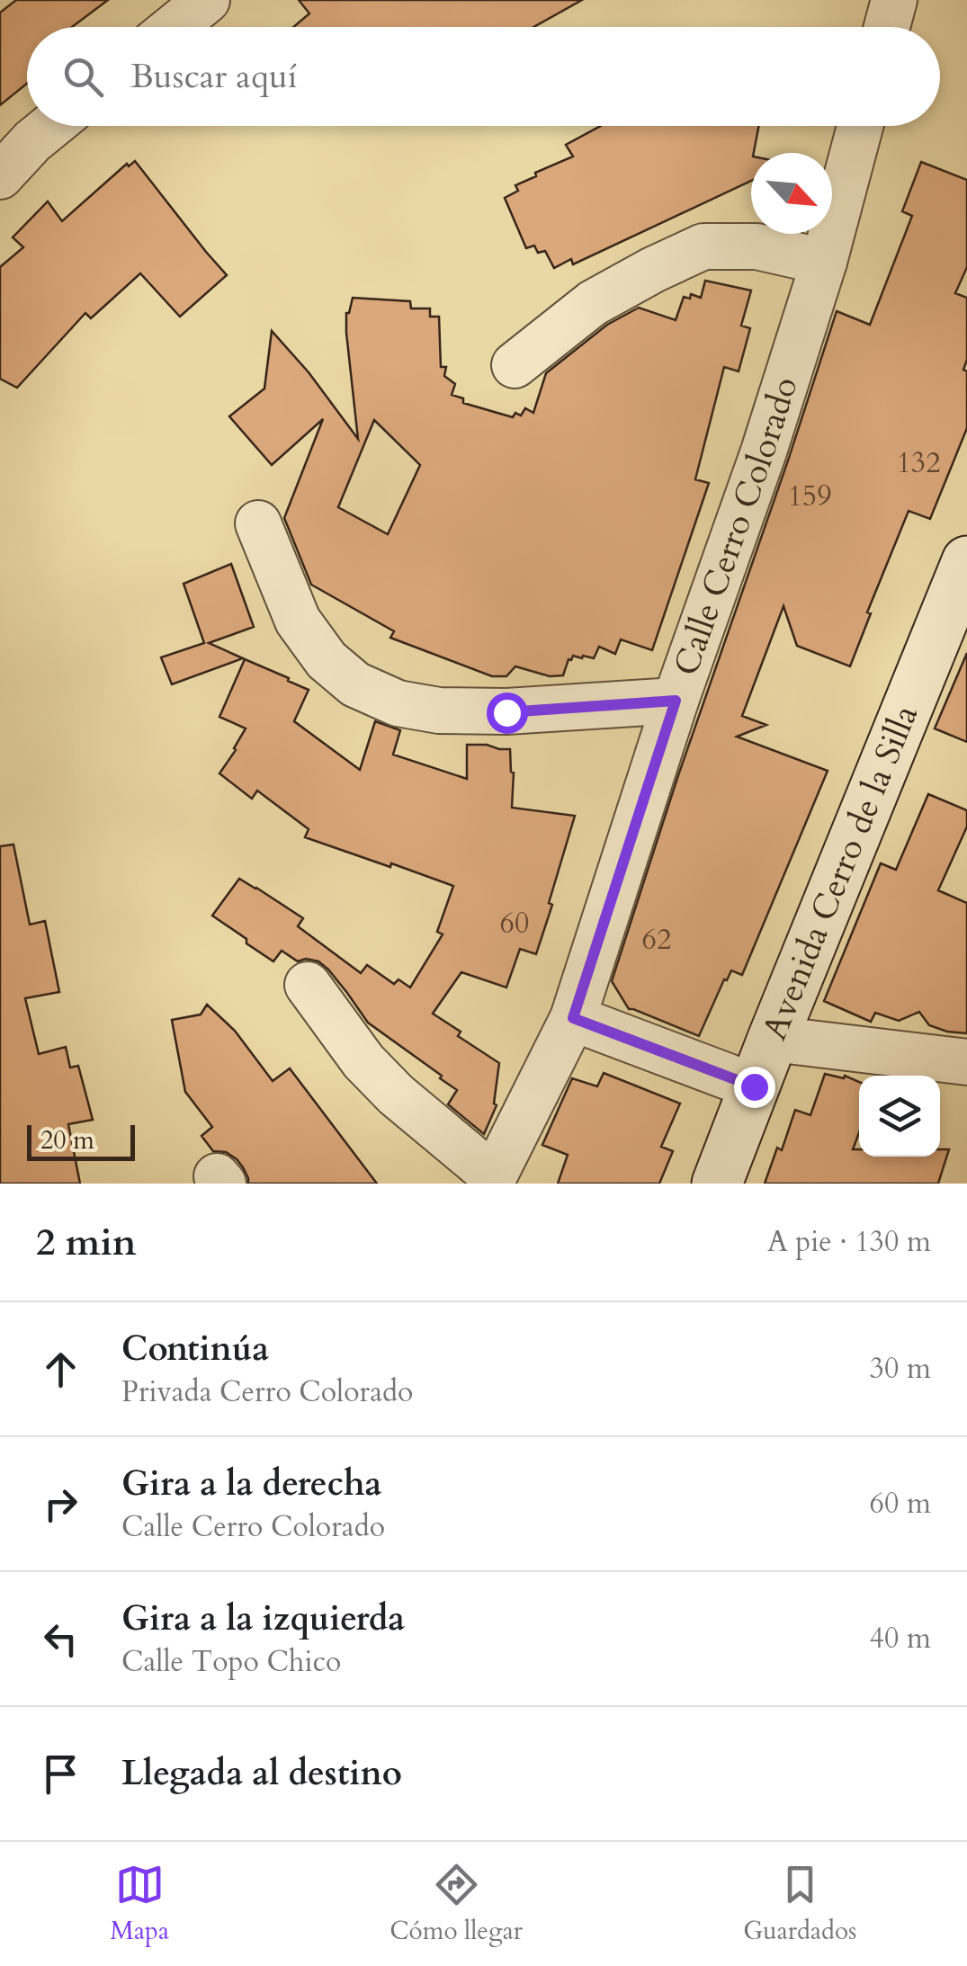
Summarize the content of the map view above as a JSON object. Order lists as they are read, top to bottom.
{
  "streets": {
    "main road": ["Avenida Cerro de la Silla"],
    "street": ["Calle Cerro Colorado"]
  },
  "house_numbers": [
    "132",
    "159",
    "60",
    "62"
  ],
  "scale_bar": "20 m",
  "north": "bottom right",
  "page": {
    "search": "Buscar aquí",
    "scale": "20 m",
    "heading": ["2 min", "A pie · 130 m"],
    "list": [
      ["Continúa", "Privada Cerro Colorado", "30 m"],
      ["Gira a la derecha", "Calle Cerro Colorado", "60 m"],
      ["Gira a la izquierda", "Calle Topo Chico", "40 m"],
      "Llegada al destino"
    ],
    "nav": ["Mapa", "Cómo llegar", "Guardados"]
  }
}
